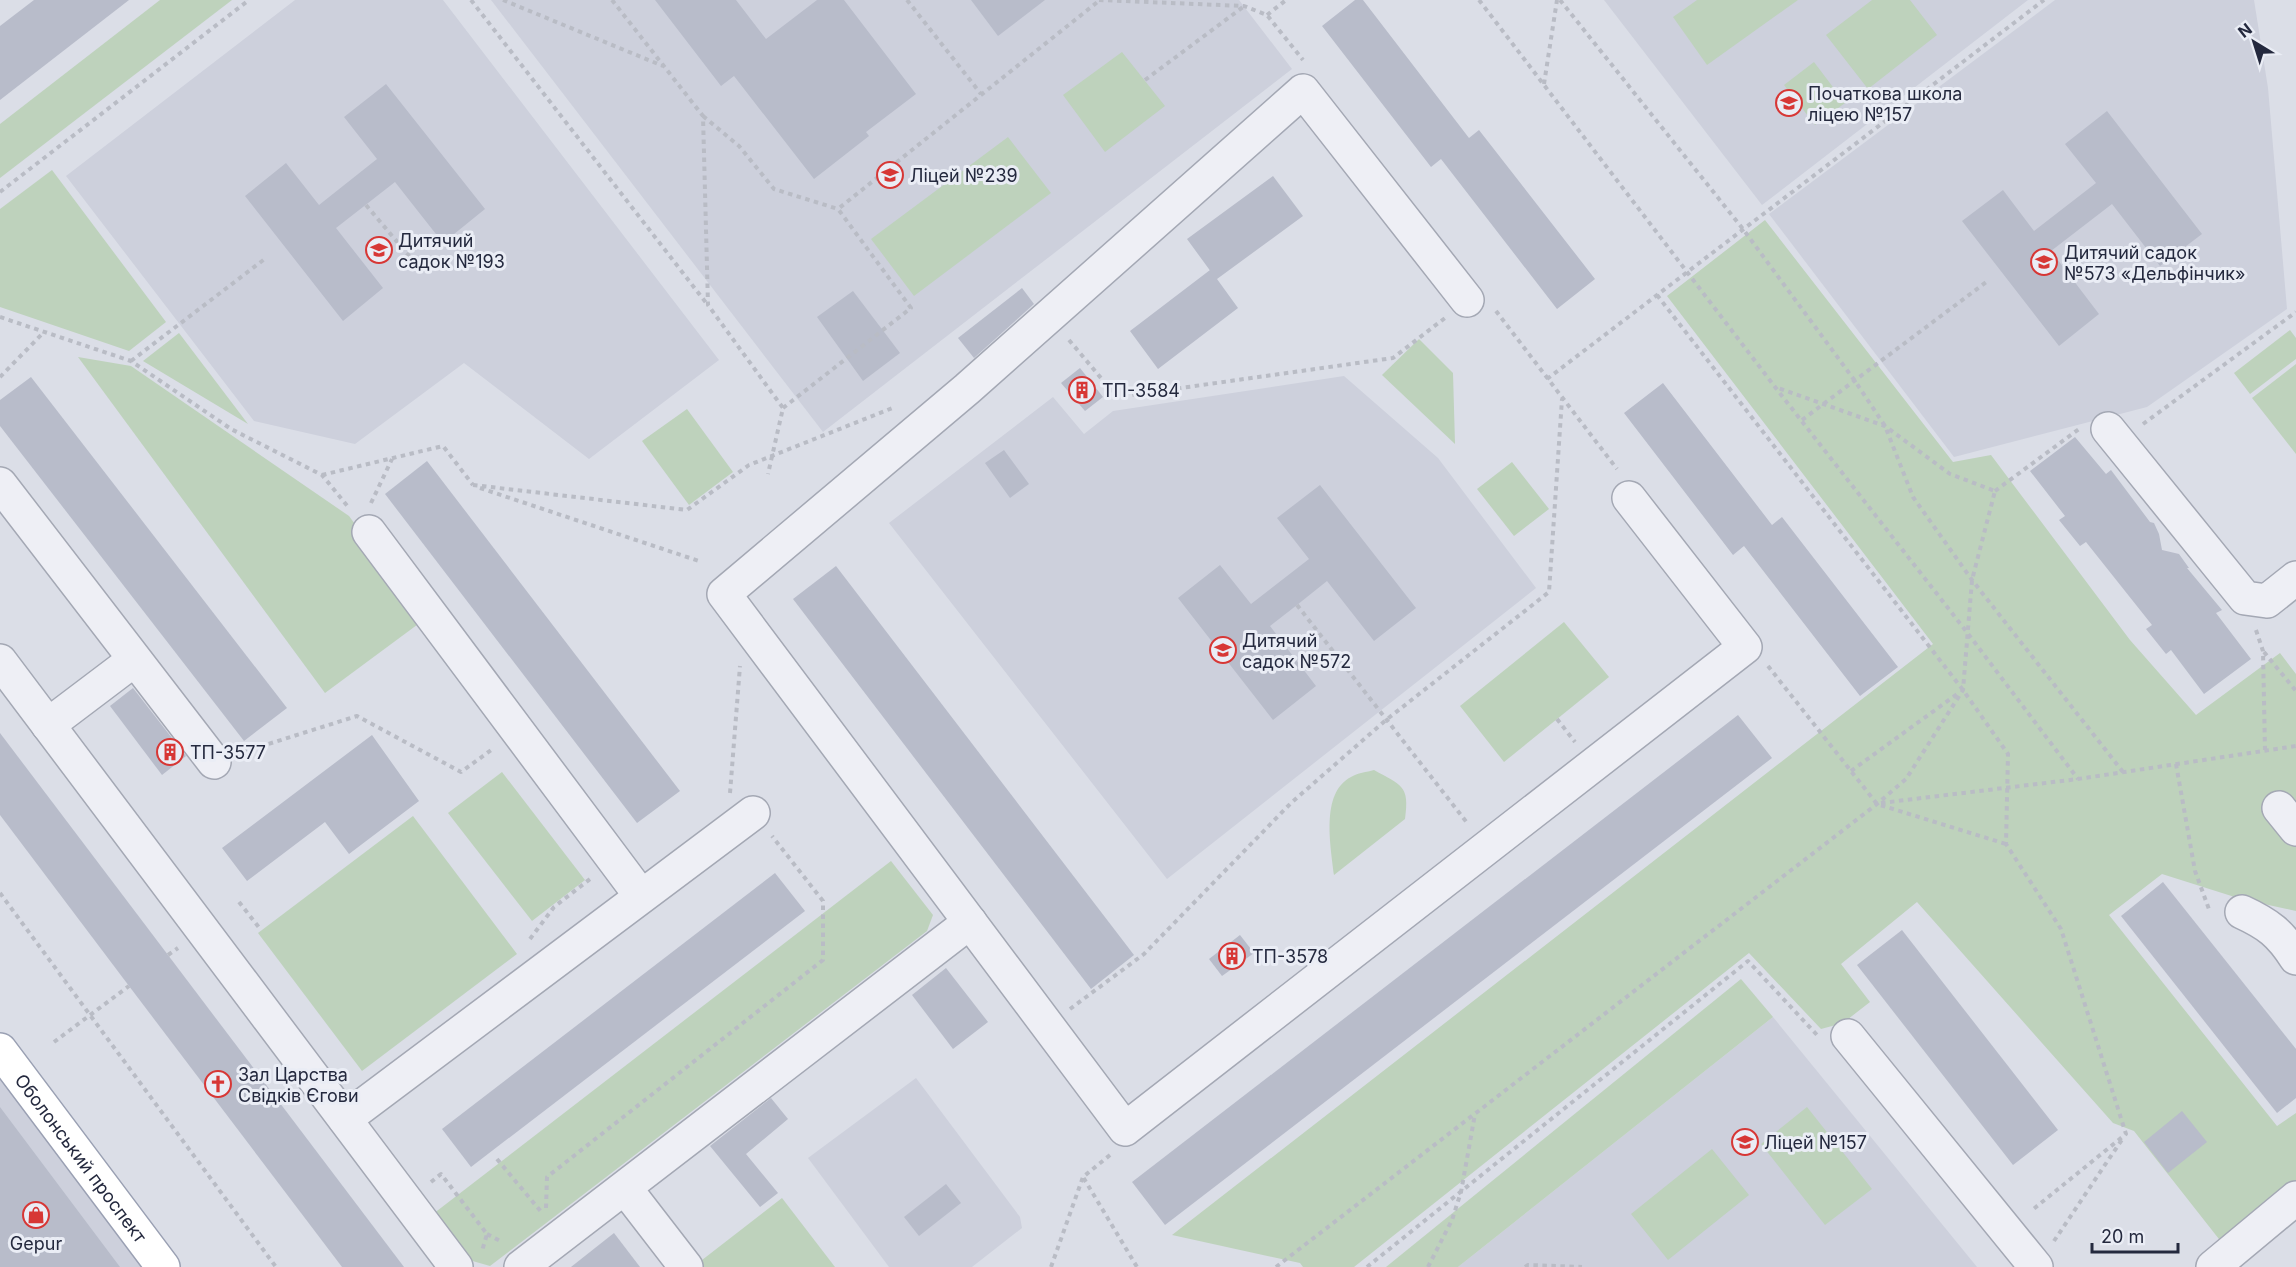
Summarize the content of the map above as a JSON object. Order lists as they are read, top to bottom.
{
  "streets": {
    "main road": ["Оболонський проспект"]
  },
  "places": {
    "school or university": [
      "Початкова школа ліцею №157",
      "Ліцей №239",
      "Дитячий садок №193",
      "Дитячий садок №573 «Дельфінчик»",
      "Дитячий садок №572",
      "Ліцей №157"
    ],
    "building": ["ТП-3584", "ТП-3577", "ТП-3578"],
    "church": ["Зал Царства Свідків Єгови"],
    "shop": ["Gepur"]
  },
  "scale_bar": "20 m",
  "north": "top left"
}
